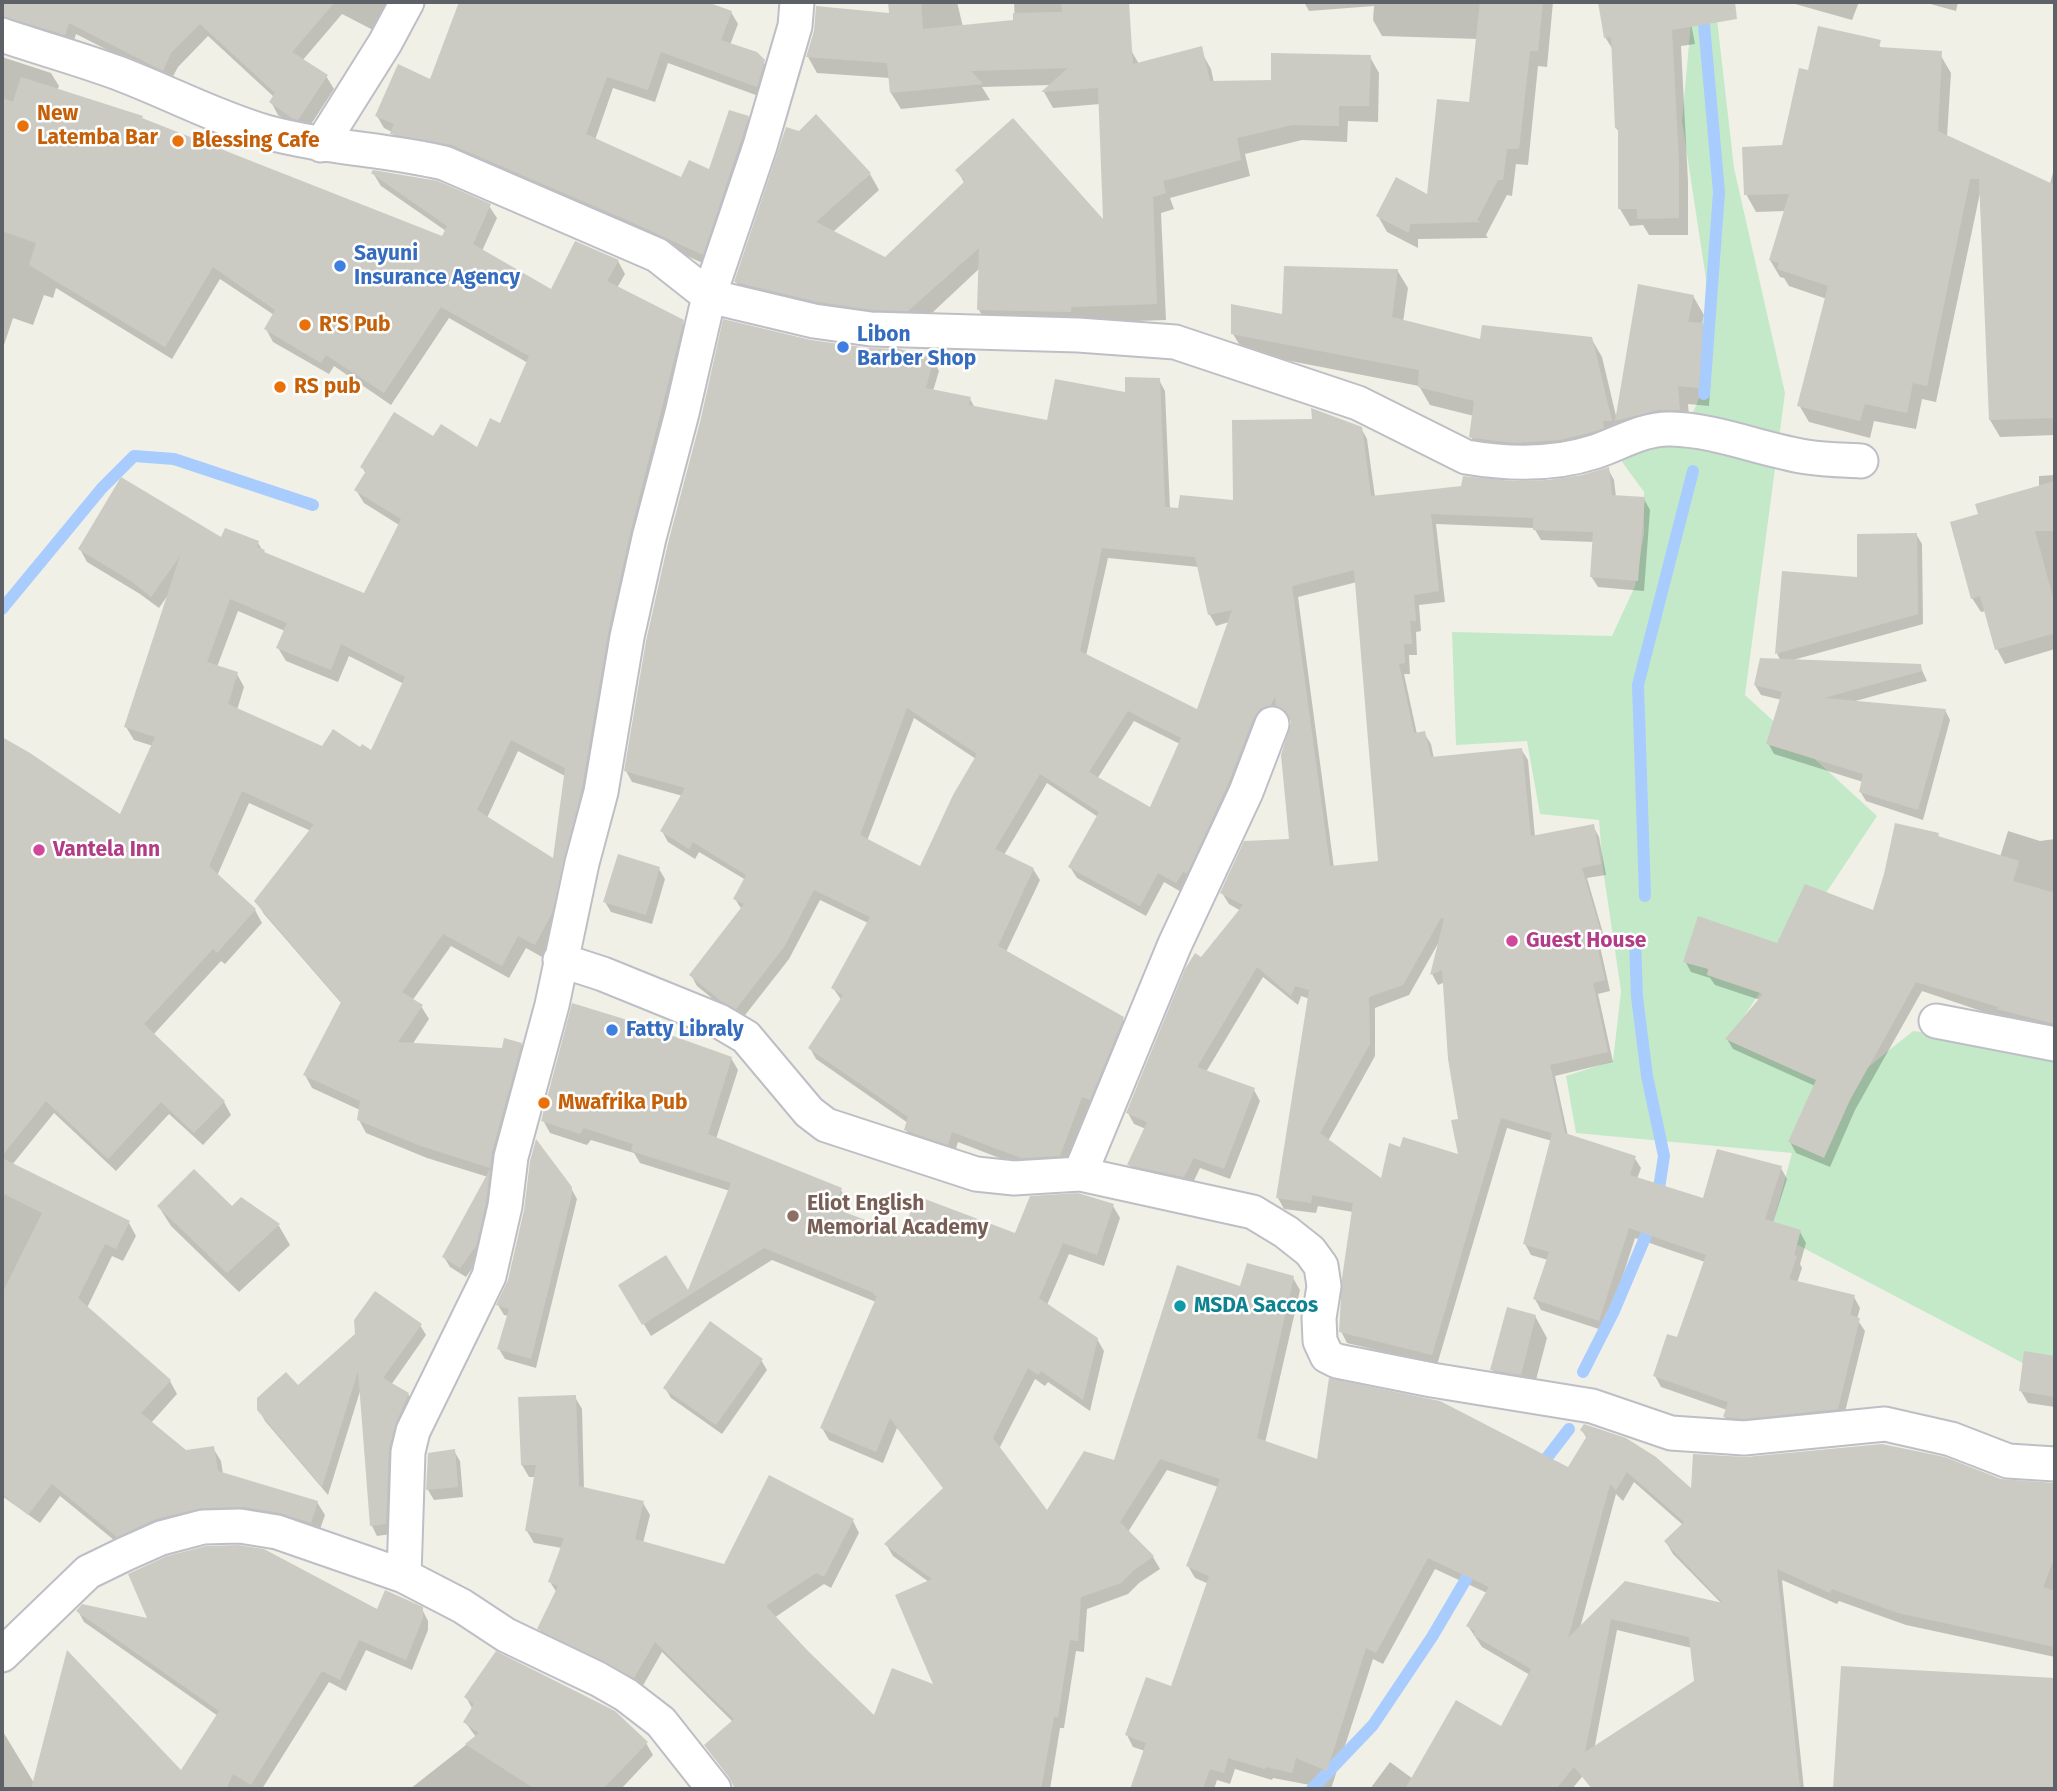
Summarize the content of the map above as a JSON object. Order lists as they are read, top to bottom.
{
  "places": [
    "New Latemba Bar",
    "Blessing Cafe",
    "Sayuni Insurance Agency",
    "R'S Pub",
    "Libon Barber Shop",
    "RS pub",
    "Vantela Inn",
    "Guest House",
    "Fatty Libraly",
    "Mwafrika Pub",
    "Eliot English Memorial Academy",
    "MSDA Saccos"
  ]
}
